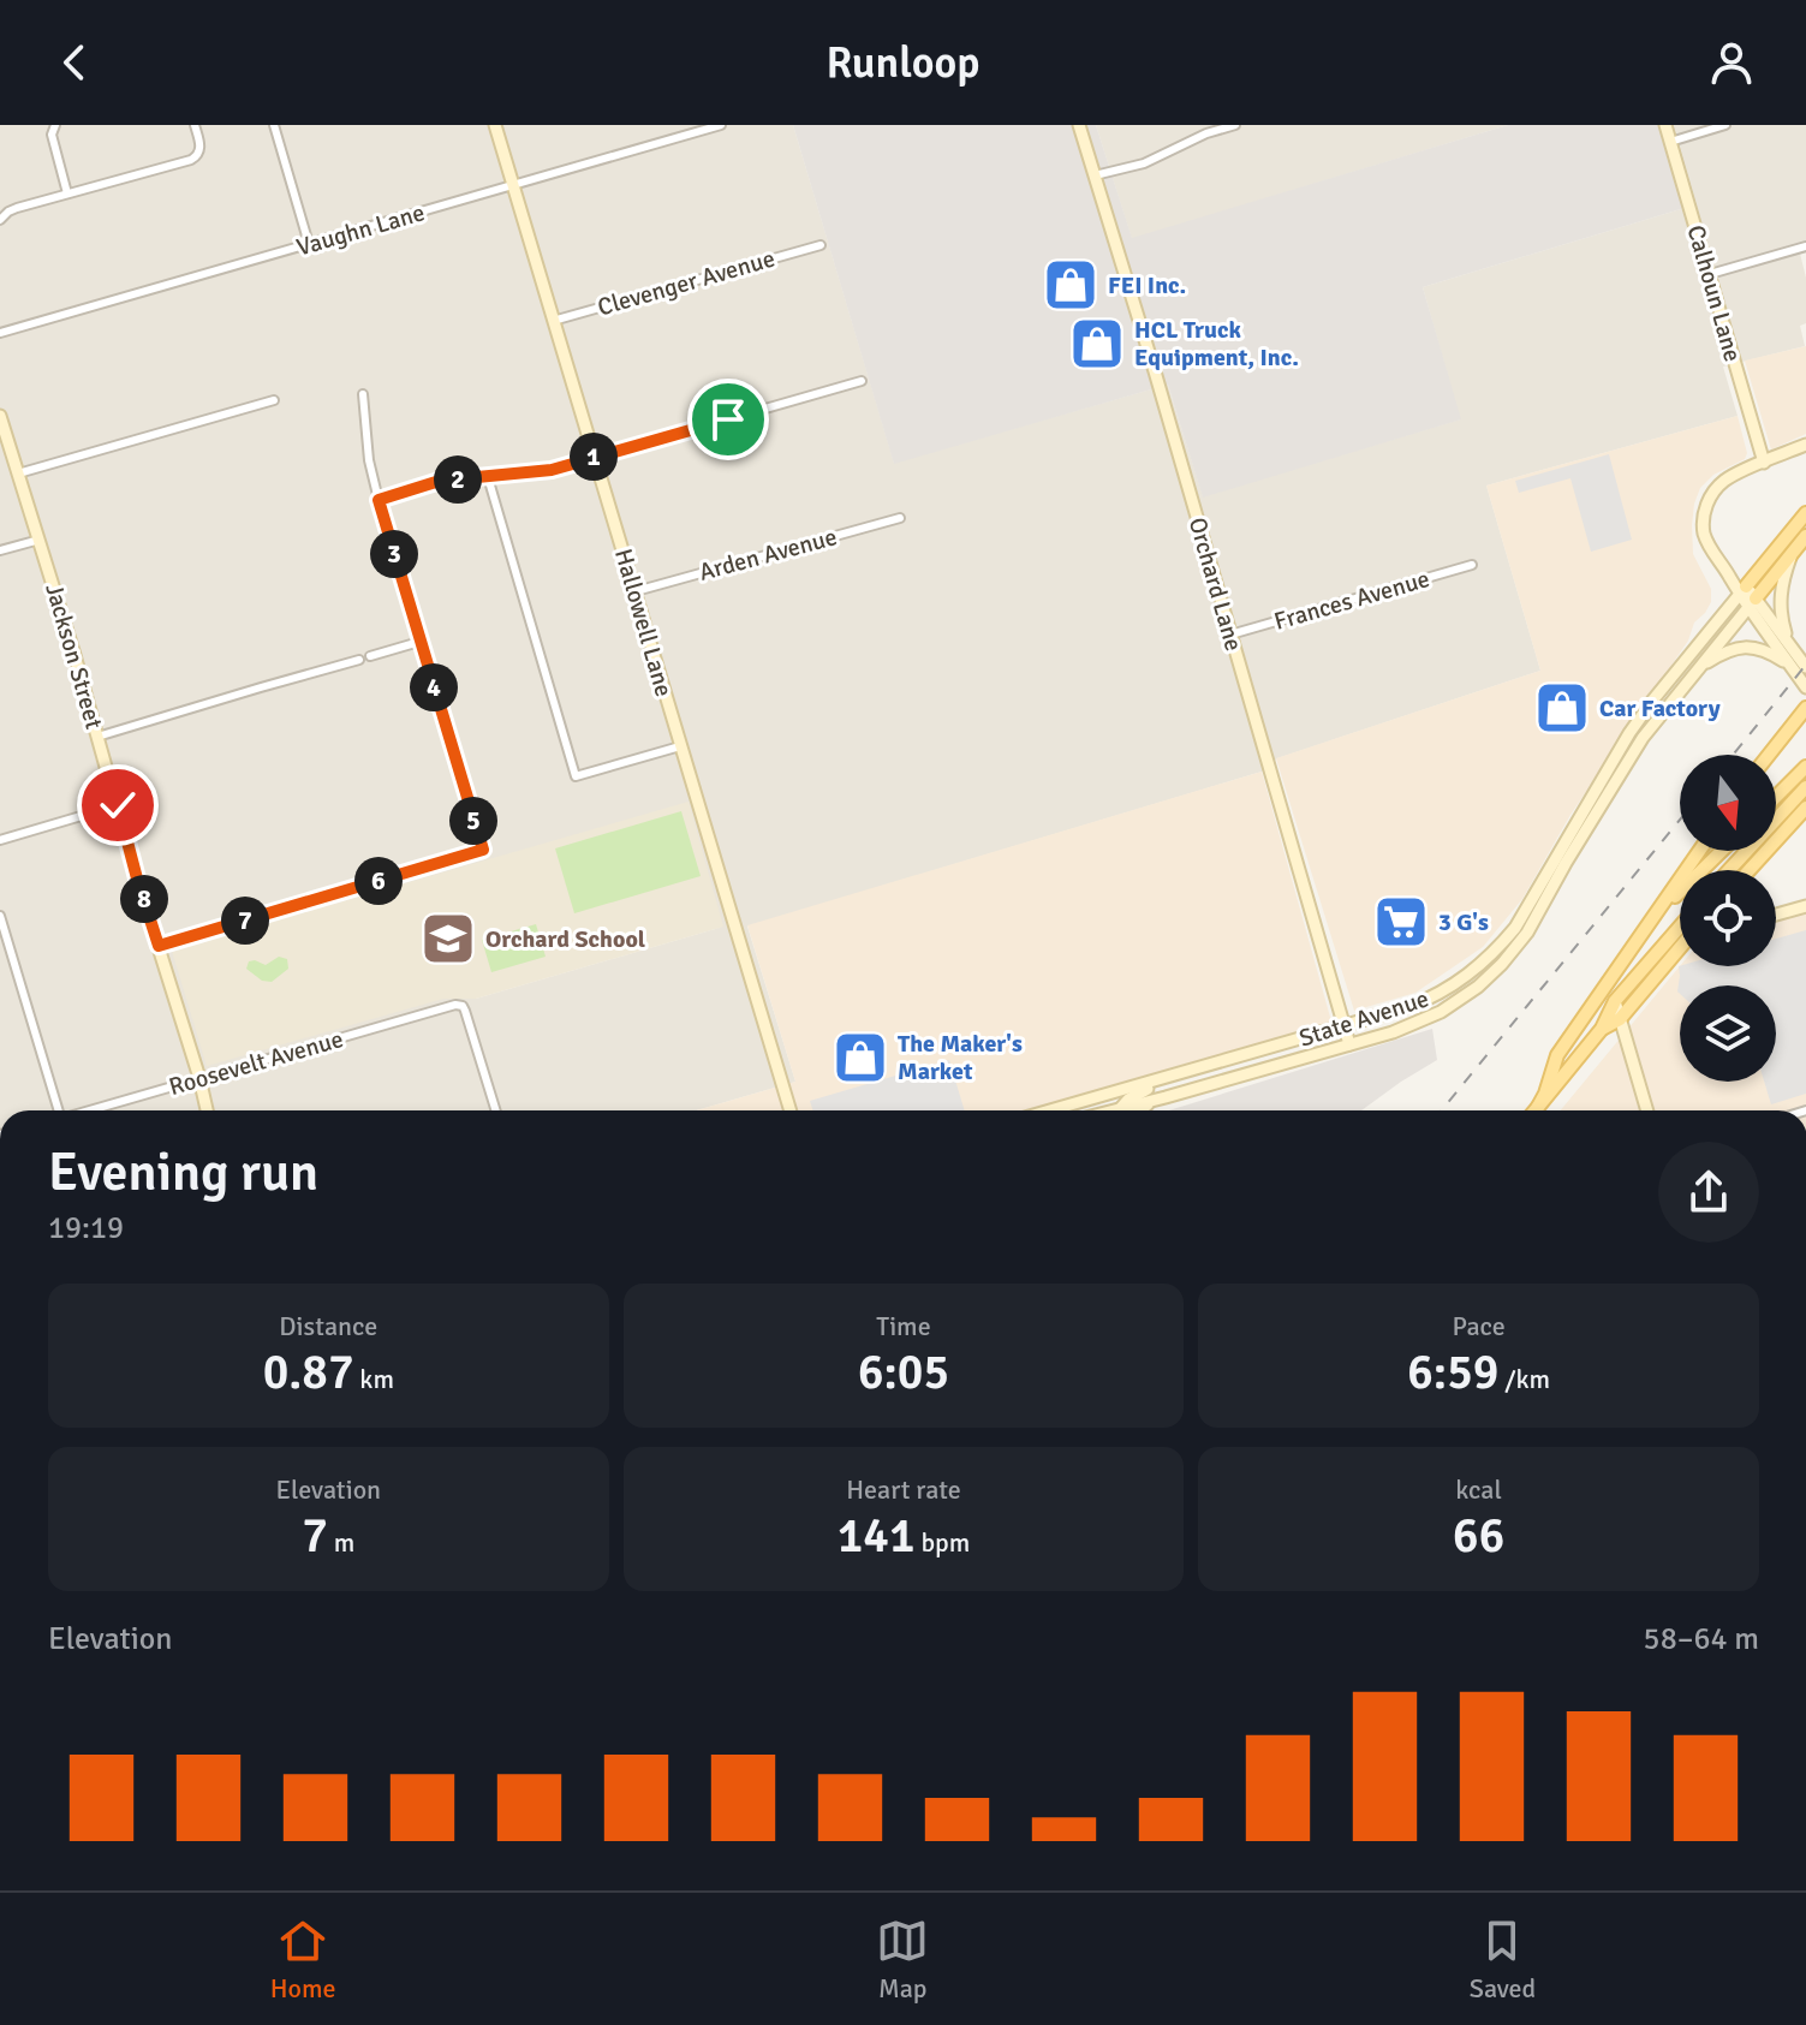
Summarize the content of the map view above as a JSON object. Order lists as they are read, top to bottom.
{
  "streets": {
    "street": [
      "Vaughn Lane",
      "Clevenger Avenue",
      "Calhoun Lane",
      "Arden Avenue",
      "Orchard Lane",
      "Frances Avenue",
      "Hallowell Lane",
      "Jackson Street",
      "State Avenue",
      "Roosevelt Avenue"
    ]
  },
  "crossings": [
    ["Vaughn Lane", "Hallowell Lane"],
    ["Clevenger Avenue", "Hallowell Lane"],
    ["Arden Avenue", "Hallowell Lane"],
    ["Orchard Lane", "Frances Avenue"],
    ["Orchard Lane", "State Avenue"],
    ["Jackson Street", "Roosevelt Avenue"]
  ],
  "places": {
    "shop": [
      "FEI Inc.",
      "HCL Truck Equipment, Inc.",
      "Car Factory",
      "The Maker's Market"
    ],
    "supermarket": ["3 G's"],
    "school or university": ["Orchard School"]
  },
  "north": "bottom",
  "page": {
    "header": "Runloop",
    "pins": [
      "1",
      "2",
      "3",
      "4",
      "5",
      "6",
      "8",
      "7"
    ],
    "heading": ["Evening run", "19:19"],
    "stats": [
      ["Distance", "0.87 km"],
      ["Time", "6:05"],
      ["Pace", "6:59 /km"],
      ["Elevation", "7 m"],
      ["Heart rate", "141 bpm"],
      ["kcal", "66"]
    ],
    "chart": ["Elevation", "58–64 m"],
    "tabs": ["Home", "Map", "Saved"]
  }
}
